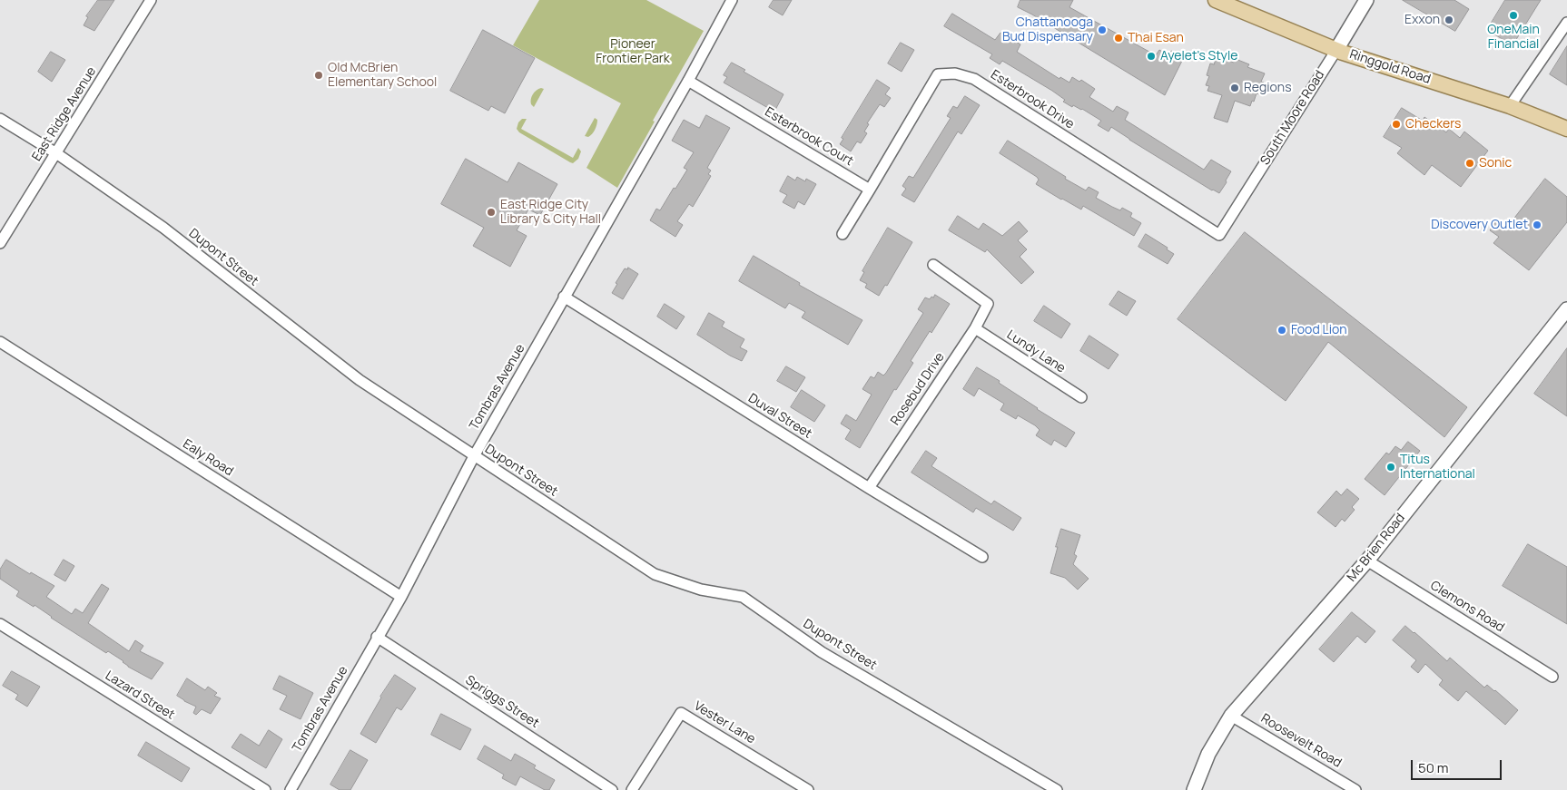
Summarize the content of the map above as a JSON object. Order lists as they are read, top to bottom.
{
  "streets": {
    "main road": ["Ringgold Road", "South Moore Road", "Mc Brien Road"],
    "street": [
      "Esterbrook Drive",
      "East Ridge Avenue",
      "Esterbrook Court",
      "Dupont Street",
      "Lundy Lane",
      "Tombras Avenue",
      "Rosebud Drive",
      "Duval Street",
      "Ealy Road",
      "Clemons Road",
      "Lazard Street",
      "Spriggs Street",
      "Vester Lane",
      "Roosevelt Road"
    ]
  },
  "crossings": [
    ["Ringgold Road", "South Moore Road"],
    ["Esterbrook Drive", "South Moore Road"],
    ["Esterbrook Drive", "Esterbrook Court"],
    ["East Ridge Avenue", "Dupont Street"],
    ["Esterbrook Court", "Tombras Avenue"],
    ["Dupont Street", "Tombras Avenue"],
    ["Lundy Lane", "Rosebud Drive"],
    ["Tombras Avenue", "Duval Street"],
    ["Tombras Avenue", "Ealy Road"],
    ["Tombras Avenue", "Spriggs Street"],
    ["Rosebud Drive", "Duval Street"],
    ["Mc Brien Road", "Clemons Road"],
    ["Mc Brien Road", "Roosevelt Road"]
  ],
  "parks": ["Pioneer Frontier Park"],
  "places": [
    "OneMain Financial",
    "Exxon",
    "Chattanooga Bud Dispensary",
    "Thai Esan",
    "Ayelet's Style",
    "Old McBrien Elementary School",
    "Regions",
    "Checkers",
    "Sonic",
    "East Ridge City Library & City Hall",
    "Discovery Outlet",
    "Food Lion",
    "Titus International"
  ],
  "scale_bar": "50 m"
}
